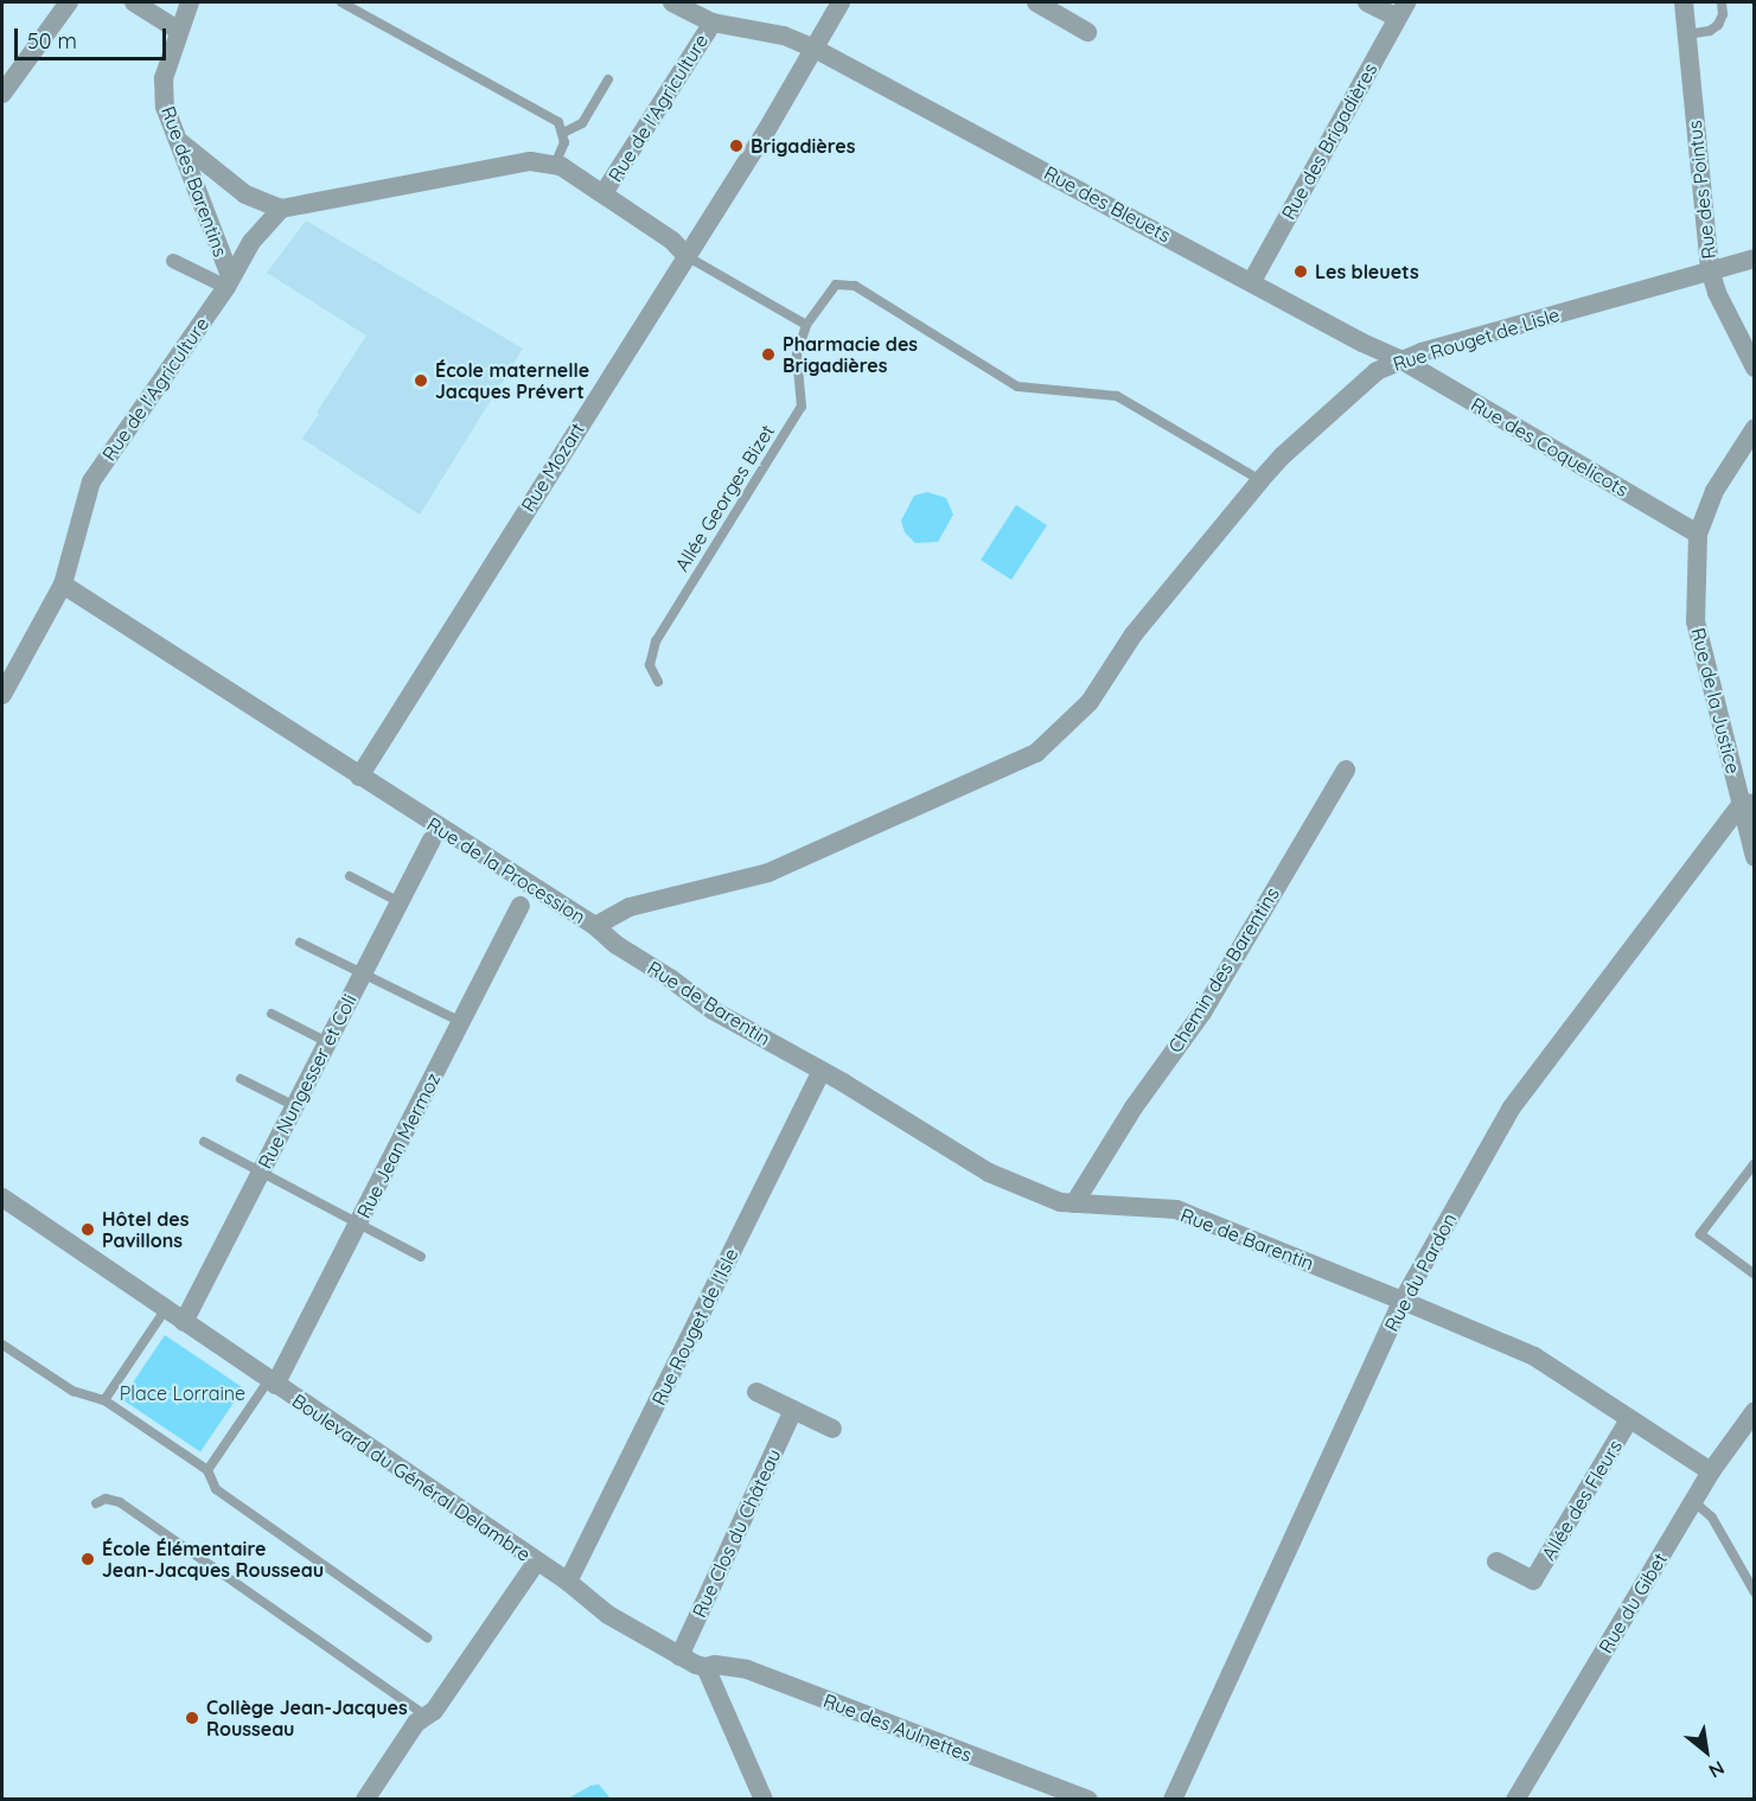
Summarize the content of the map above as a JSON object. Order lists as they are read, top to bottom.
{
  "streets": {
    "street": [
      "Rue de l'Agriculture",
      "Rue des Brigadières",
      "Rue des Barentins",
      "Rue des Pointus",
      "Rue des Bleuets",
      "Rue Rouget de Lisle",
      "Rue des Coquelicots",
      "Rue Mozart",
      "Rue de la Justice",
      "Rue de la Procession",
      "Chemin des Barentins",
      "Rue de Barentin",
      "Rue Nungesser et Coli",
      "Rue Jean Mermoz",
      "Rue du Pardon",
      "Rue Rouget de l'Isle",
      "Boulevard du Général Delambre",
      "Allée des Fleurs",
      "Rue Clos du Château",
      "Rue du Gibet",
      "Rue des Aulnettes"
    ],
    "lane": ["Allée Georges Bizet"]
  },
  "crossings": [
    ["Rue de l'Agriculture", "Rue des Barentins"],
    ["Rue de l'Agriculture", "Rue des Bleuets"],
    ["Rue de l'Agriculture", "Rue Mozart"],
    ["Rue de l'Agriculture", "Rue de la Procession"],
    ["Rue des Brigadières", "Rue des Bleuets"],
    ["Rue des Pointus", "Rue Rouget de Lisle"],
    ["Rue des Bleuets", "Rue Rouget de Lisle"],
    ["Rue des Bleuets", "Rue des Coquelicots"],
    ["Rue des Bleuets", "Rue Mozart"],
    ["Rue Rouget de Lisle", "Rue des Coquelicots"],
    ["Rue Rouget de Lisle", "Allée Georges Bizet"],
    ["Rue Rouget de Lisle", "Rue de la Procession"],
    ["Rue des Coquelicots", "Rue de la Justice"],
    ["Rue Mozart", "Rue de la Procession"],
    ["Rue de la Justice", "Rue du Pardon"],
    ["Rue de la Procession", "Rue de Barentin"],
    ["Rue de la Procession", "Rue Nungesser et Coli"],
    ["Chemin des Barentins", "Rue de Barentin"],
    ["Rue de Barentin", "Rue du Pardon"],
    ["Rue de Barentin", "Rue Rouget de l'Isle"],
    ["Rue de Barentin", "Allée des Fleurs"],
    ["Rue de Barentin", "Rue du Gibet"],
    ["Rue Nungesser et Coli", "Boulevard du Général Delambre"],
    ["Rue Jean Mermoz", "Boulevard du Général Delambre"],
    ["Rue Rouget de l'Isle", "Boulevard du Général Delambre"],
    ["Boulevard du Général Delambre", "Rue Clos du Château"],
    ["Boulevard du Général Delambre", "Rue des Aulnettes"]
  ],
  "parks": ["Place Lorraine"],
  "places": [
    "Brigadières",
    "Les bleuets",
    "Pharmacie des Brigadières",
    "École maternelle Jacques Prévert",
    "Hôtel des Pavillons",
    "École Élémentaire Jean-Jacques Rousseau",
    "Collège Jean-Jacques Rousseau"
  ],
  "scale_bar": "50 m",
  "north": "bottom right"
}
